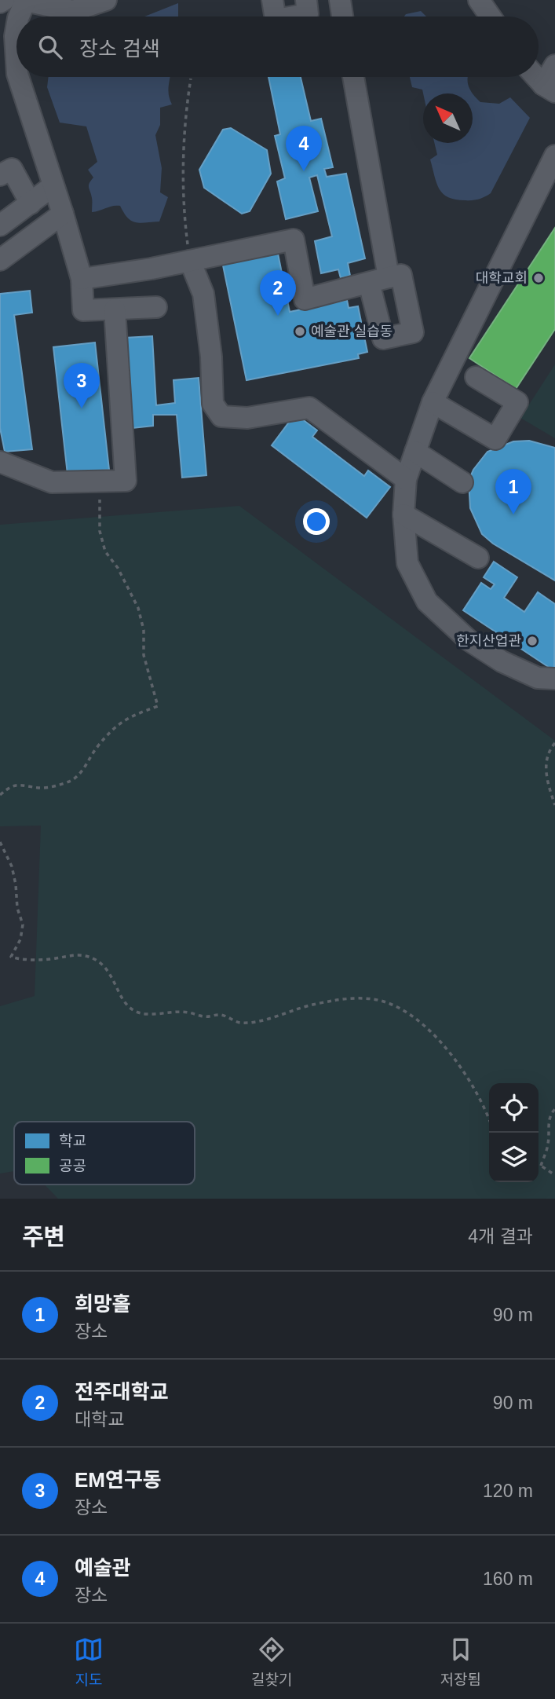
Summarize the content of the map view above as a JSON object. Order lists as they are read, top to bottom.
{
  "places": ["대학교회", "예술관 실습동", "한지산업관"],
  "legend": ["학교", "공공"],
  "north": "top left",
  "page": {
    "search": "장소 검색",
    "pins": [
      "4",
      "2",
      "3",
      "1"
    ],
    "heading": ["주변", "4개 결과"],
    "list": [
      {
        "mark": "1",
        "name": "희망홀",
        "note": "장소",
        "value": "90 m"
      },
      {
        "mark": "2",
        "name": "전주대학교",
        "note": "대학교",
        "value": "90 m"
      },
      {
        "mark": "3",
        "name": "EM연구동",
        "note": "장소",
        "value": "120 m"
      },
      {
        "mark": "4",
        "name": "예술관",
        "note": "장소",
        "value": "160 m"
      }
    ],
    "nav": ["지도", "길찾기", "저장됨"]
  }
}
